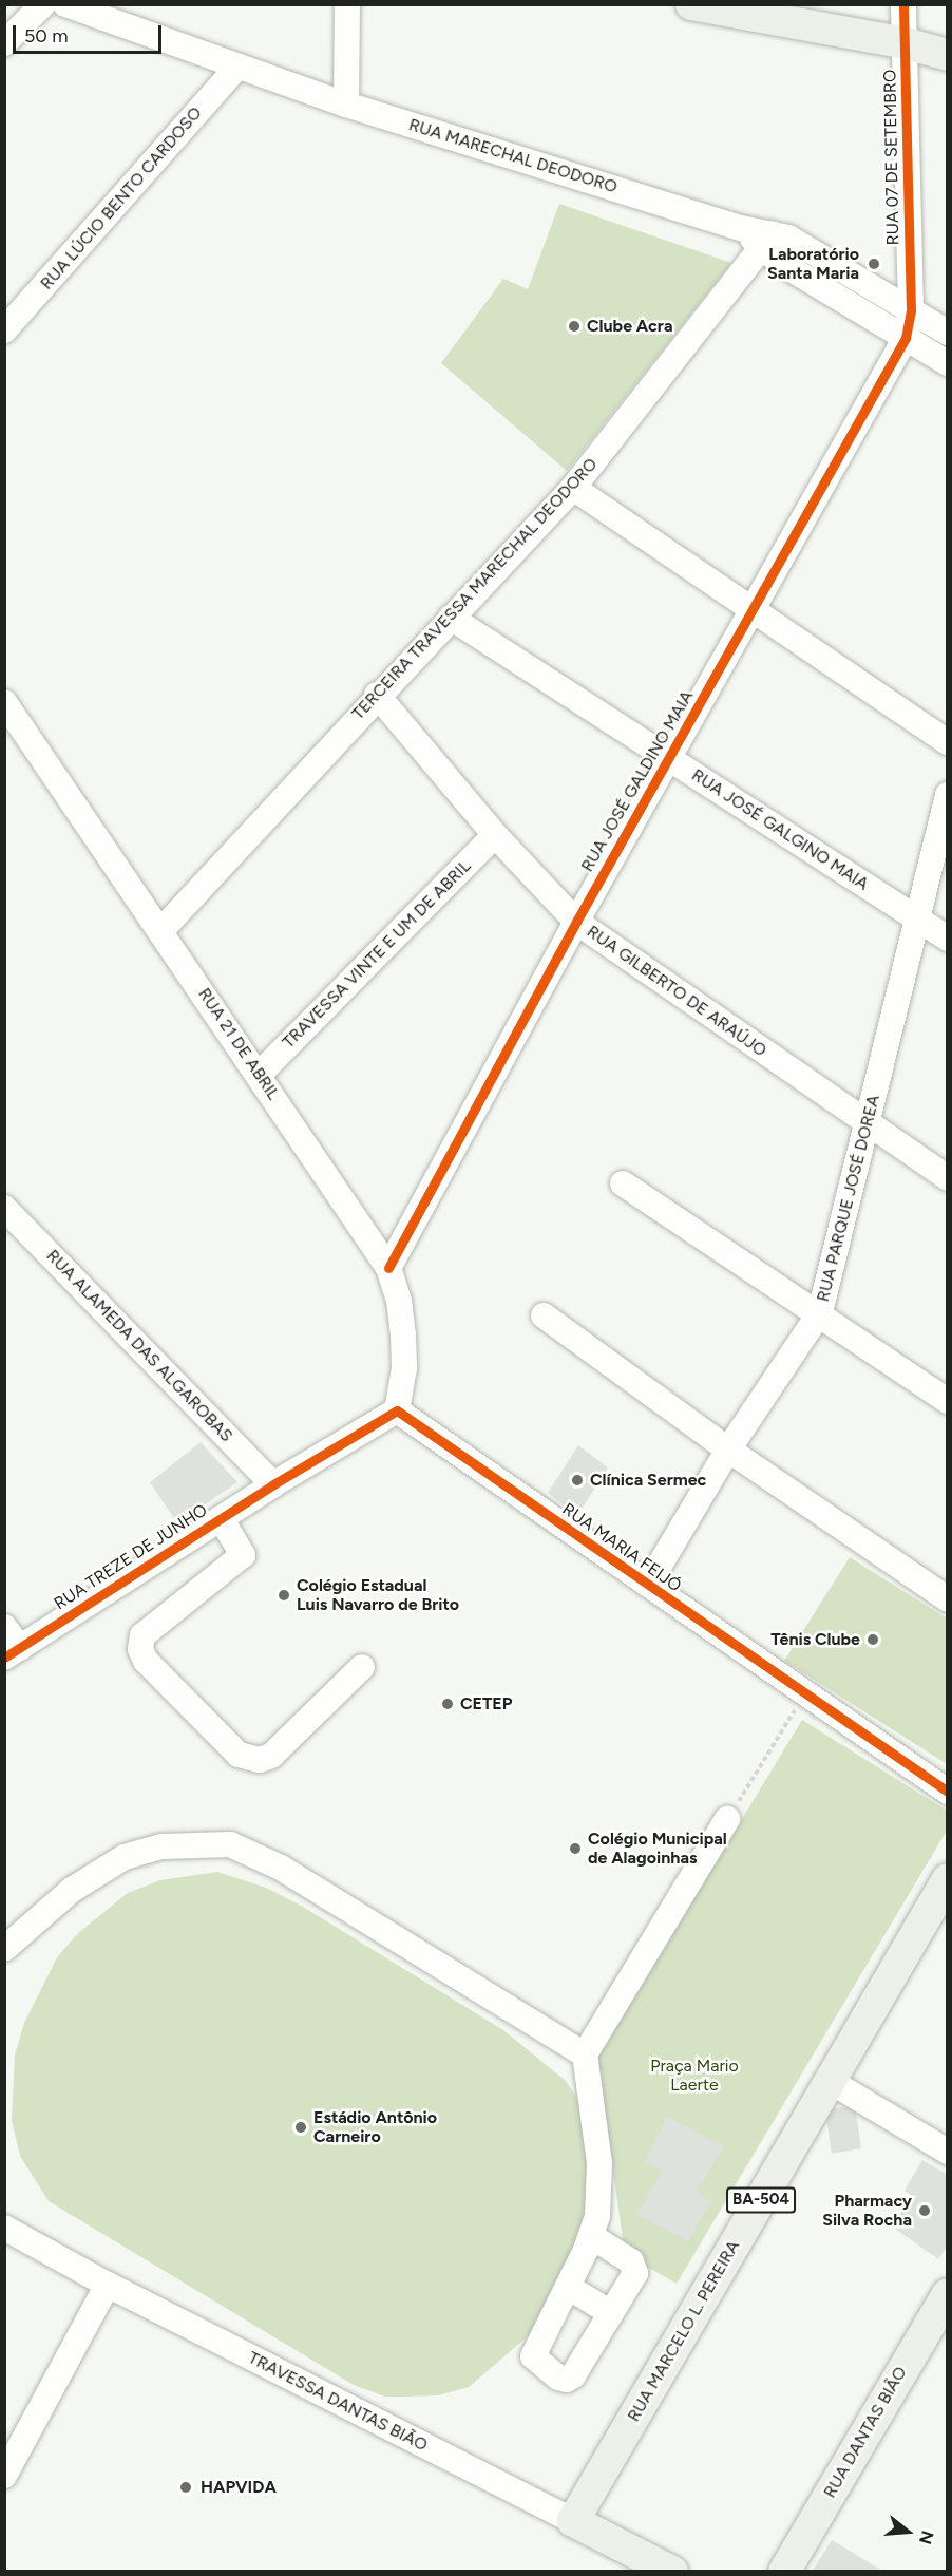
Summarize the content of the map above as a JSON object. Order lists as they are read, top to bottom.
{
  "streets": {
    "main road": [
      "BA-504",
      "RUA MARCELO L. PEREIRA",
      "TRAVESSA DANTAS BIÃO",
      "RUA DANTAS BIÃO"
    ],
    "street": [
      "RUA MARECHAL DEODORO",
      "RUA 07 DE SETEMBRO",
      "RUA LÚCIO BENTO CARDOSO",
      "TERCEIRA TRAVESSA MARECHAL DEODORO",
      "RUA JOSÉ GALDINO MAIA",
      "RUA JOSÉ GALGINO MAIA",
      "TRAVESSA VINTE E UM DE ABRIL",
      "RUA GILBERTO DE ARAÚJO",
      "RUA 21 DE ABRIL",
      "RUA PARQUE JOSÉ DOREA",
      "RUA ALAMEDA DAS ALGAROBAS",
      "RUA MARIA FEIJÓ",
      "RUA TREZE DE JUNHO"
    ]
  },
  "crossings": [
    ["RUA MARECHAL DEODORO", "RUA LÚCIO BENTO CARDOSO"],
    ["RUA MARECHAL DEODORO", "TERCEIRA TRAVESSA MARECHAL DEODORO"],
    ["RUA 07 DE SETEMBRO", "RUA JOSÉ GALDINO MAIA"],
    ["TERCEIRA TRAVESSA MARECHAL DEODORO", "RUA JOSÉ GALGINO MAIA"],
    ["TERCEIRA TRAVESSA MARECHAL DEODORO", "RUA GILBERTO DE ARAÚJO"],
    ["TERCEIRA TRAVESSA MARECHAL DEODORO", "RUA 21 DE ABRIL"],
    ["RUA JOSÉ GALDINO MAIA", "RUA JOSÉ GALGINO MAIA"],
    ["RUA JOSÉ GALDINO MAIA", "RUA GILBERTO DE ARAÚJO"],
    ["RUA JOSÉ GALDINO MAIA", "RUA 21 DE ABRIL"],
    ["RUA JOSÉ GALGINO MAIA", "RUA PARQUE JOSÉ DOREA"],
    ["TRAVESSA VINTE E UM DE ABRIL", "RUA GILBERTO DE ARAÚJO"],
    ["TRAVESSA VINTE E UM DE ABRIL", "RUA 21 DE ABRIL"],
    ["RUA GILBERTO DE ARAÚJO", "RUA PARQUE JOSÉ DOREA"],
    ["RUA 21 DE ABRIL", "RUA MARIA FEIJÓ"],
    ["RUA PARQUE JOSÉ DOREA", "RUA MARIA FEIJÓ"],
    ["RUA ALAMEDA DAS ALGAROBAS", "RUA TREZE DE JUNHO"],
    ["RUA MARCELO L. PEREIRA", "TRAVESSA DANTAS BIÃO"]
  ],
  "parks": ["Praça Mario Laerte"],
  "places": [
    "Laboratório Santa Maria",
    "Clube Acra",
    "Clínica Sermec",
    "Colégio Estadual Luis Navarro de Brito",
    "Tênis Clube",
    "CETEP",
    "Colégio Municipal de Alagoinhas",
    "Estádio Antônio Carneiro",
    "Pharmacy Silva Rocha",
    "HAPVIDA"
  ],
  "scale_bar": "50 m",
  "north": "right"
}
